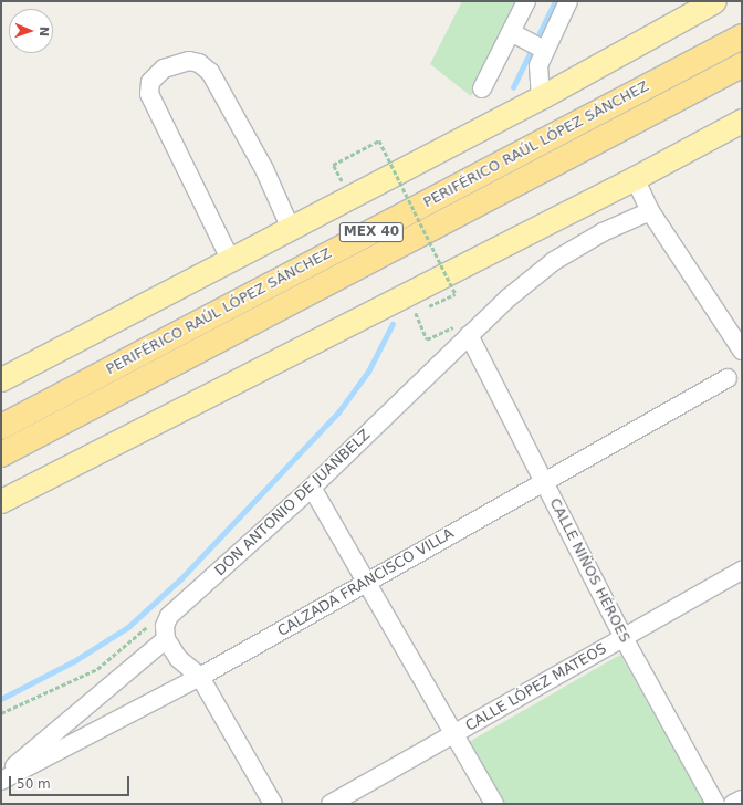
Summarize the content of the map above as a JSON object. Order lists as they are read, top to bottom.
{
  "streets": {
    "highway": ["PERIFÉRICO RAÚL LÓPEZ SÁNCHEZ", "MEX 40"],
    "street": [
      "DON ANTONIO DE JUANBELZ",
      "CALLE NIÑOS HÉROES",
      "CALZADA FRANCISCO VILLA",
      "CALLE LÓPEZ MATEOS"
    ]
  },
  "crossings": [
    ["DON ANTONIO DE JUANBELZ", "CALLE NIÑOS HÉROES"],
    ["CALLE NIÑOS HÉROES", "CALZADA FRANCISCO VILLA"],
    ["CALLE NIÑOS HÉROES", "CALLE LÓPEZ MATEOS"]
  ],
  "scale_bar": "50 m",
  "north": "right"
}
